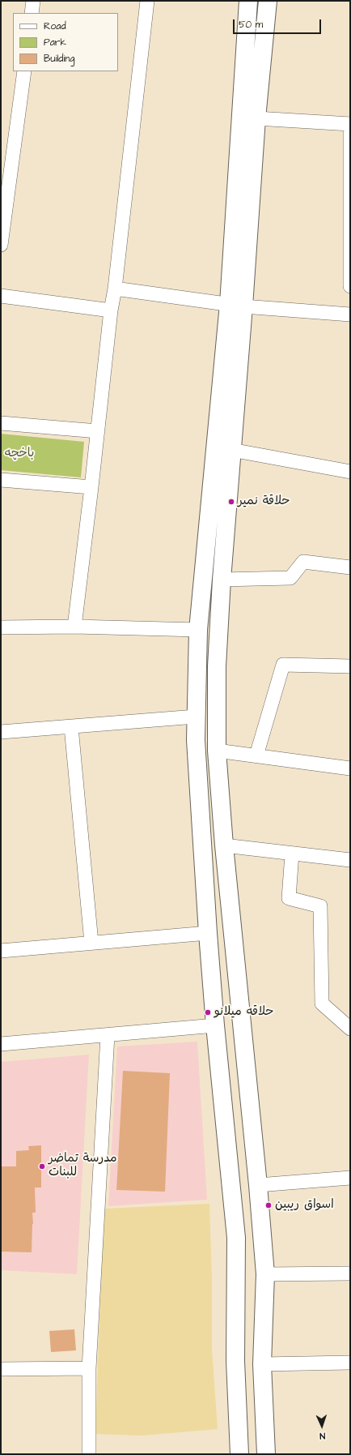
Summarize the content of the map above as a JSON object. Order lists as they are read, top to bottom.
{
  "parks": ["باخچە"],
  "places": [
    "حلاقة نمير",
    "حلاقه ميلانو",
    "مدرسة تماضر للبنات",
    "اسواق ريبين"
  ],
  "legend": ["Road", "Park", "Building"],
  "scale_bar": "50 m",
  "north": "bottom"
}
